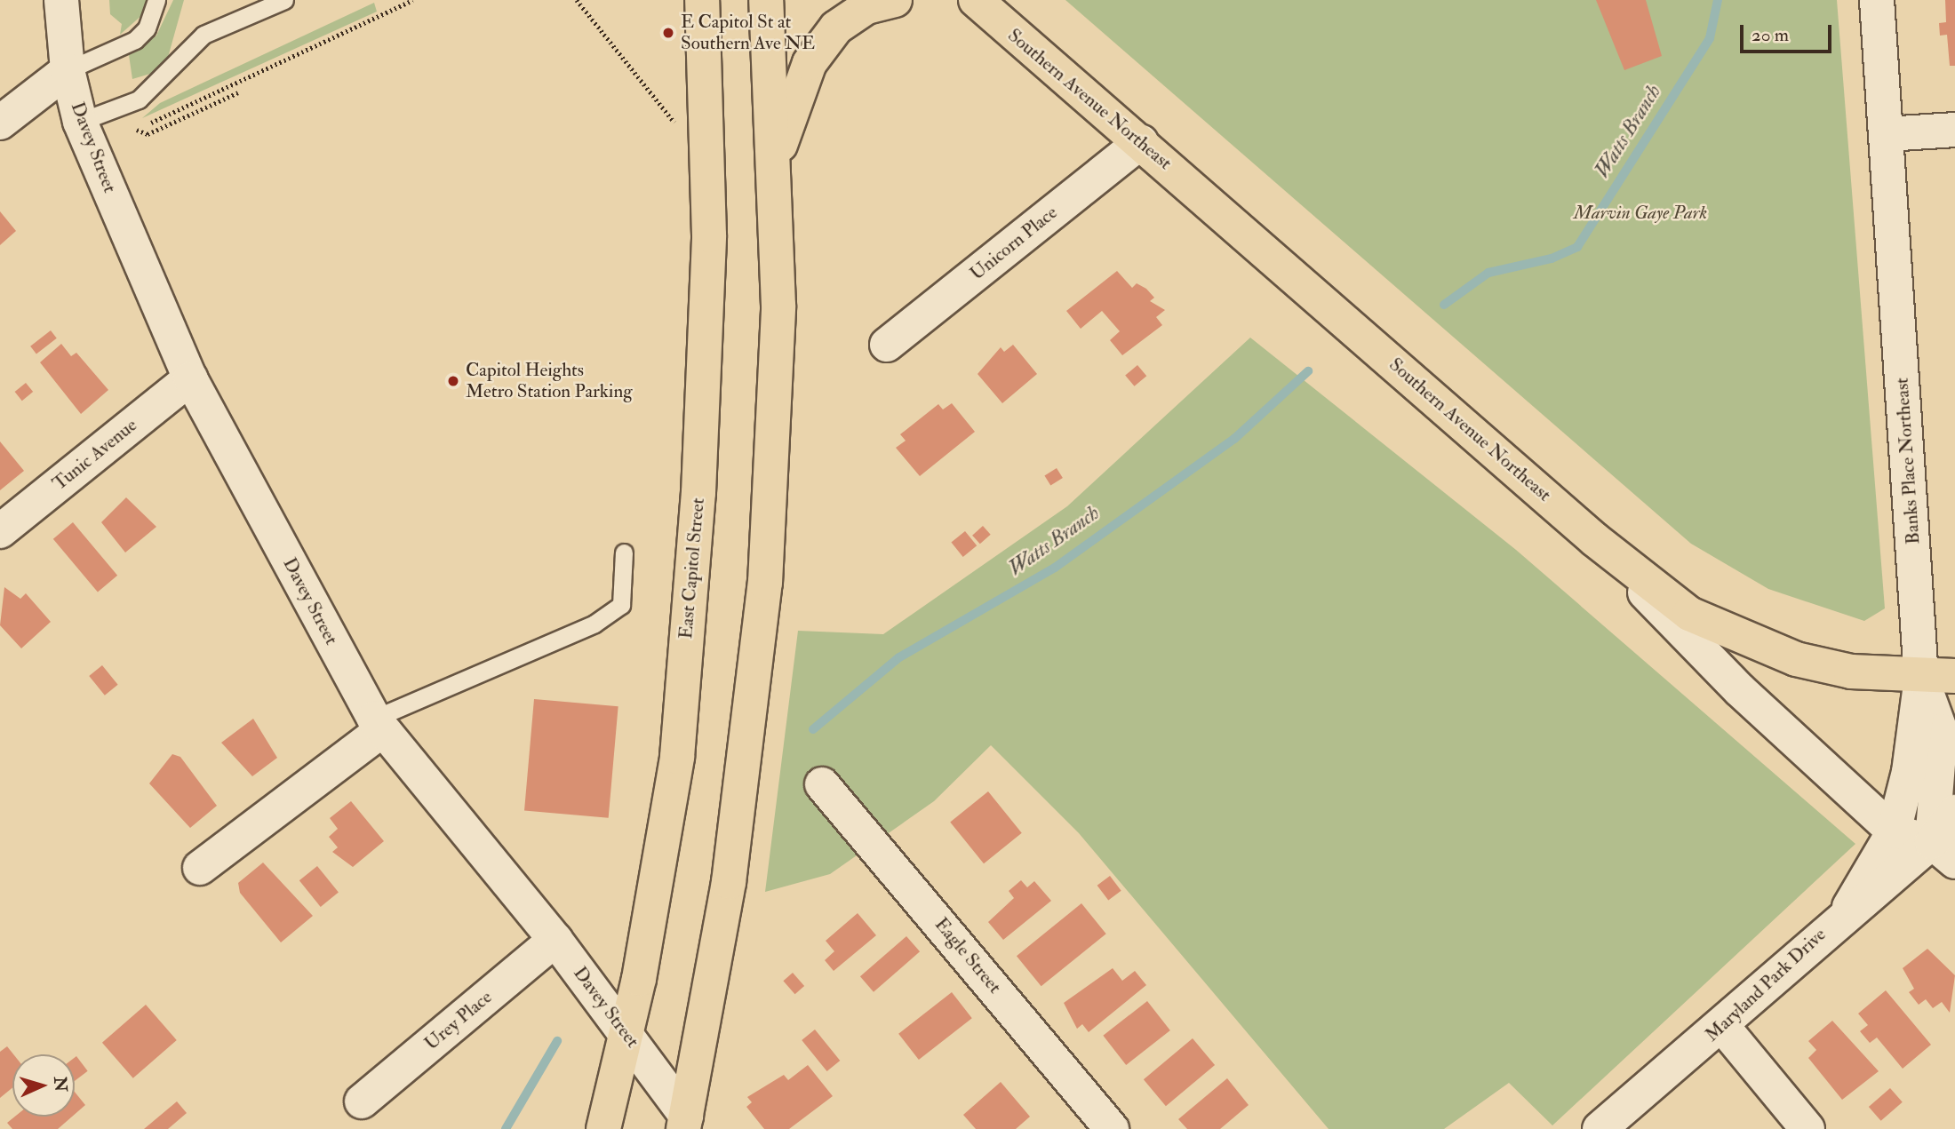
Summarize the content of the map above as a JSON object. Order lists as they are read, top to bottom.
{
  "streets": {
    "main road": ["Southern Avenue Northeast", "East Capitol Street"],
    "street": [
      "Davey Street",
      "Unicorn Place",
      "Tunic Avenue",
      "Banks Place Northeast",
      "Eagle Street",
      "Maryland Park Drive",
      "Urey Place"
    ]
  },
  "crossings": [
    ["Southern Avenue Northeast", "Unicorn Place"],
    ["Southern Avenue Northeast", "Banks Place Northeast"],
    ["Southern Avenue Northeast", "Maryland Park Drive"],
    ["Davey Street", "Tunic Avenue"],
    ["Davey Street", "East Capitol Street"],
    ["Davey Street", "Urey Place"],
    ["Banks Place Northeast", "Maryland Park Drive"]
  ],
  "water": ["Watts Branch"],
  "parks": ["Marvin Gaye Park"],
  "places": ["E Capitol St at Southern Ave NE", "Capitol Heights Metro Station Parking"],
  "scale_bar": "20 m",
  "north": "right"
}
